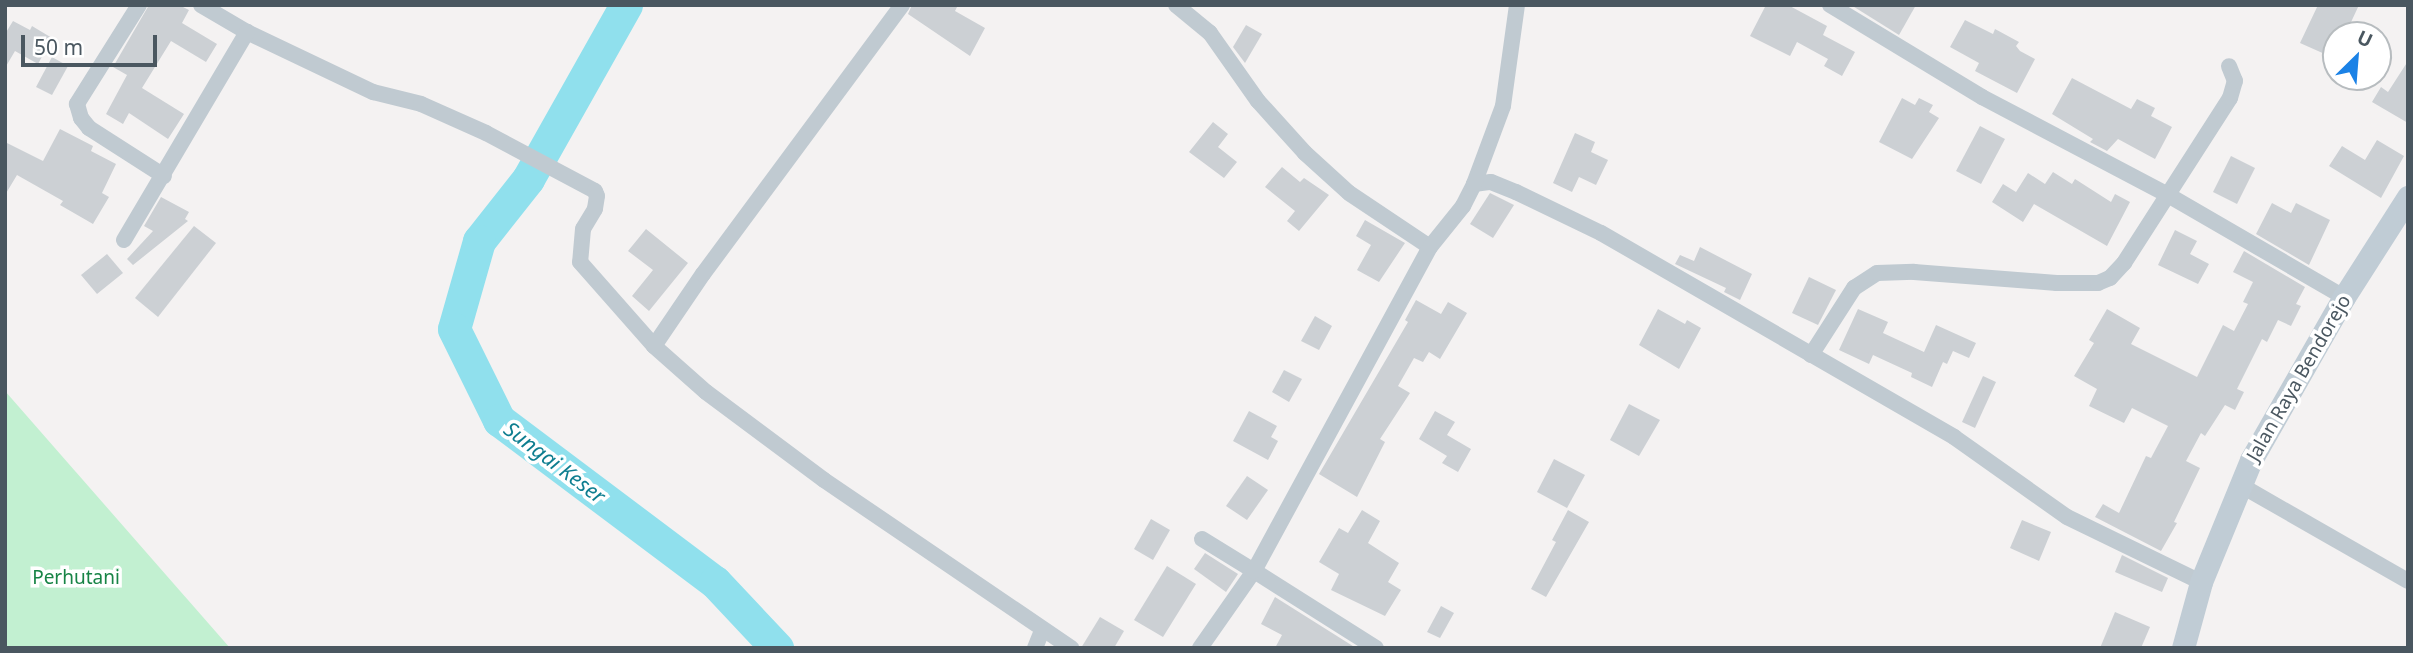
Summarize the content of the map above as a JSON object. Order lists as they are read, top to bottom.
{
  "streets": {
    "main road": ["Jalan Raya Bendorejo"]
  },
  "water": ["Sungai Keser"],
  "parks": ["Perhutani"],
  "scale_bar": "50 m",
  "north": "top right"
}
